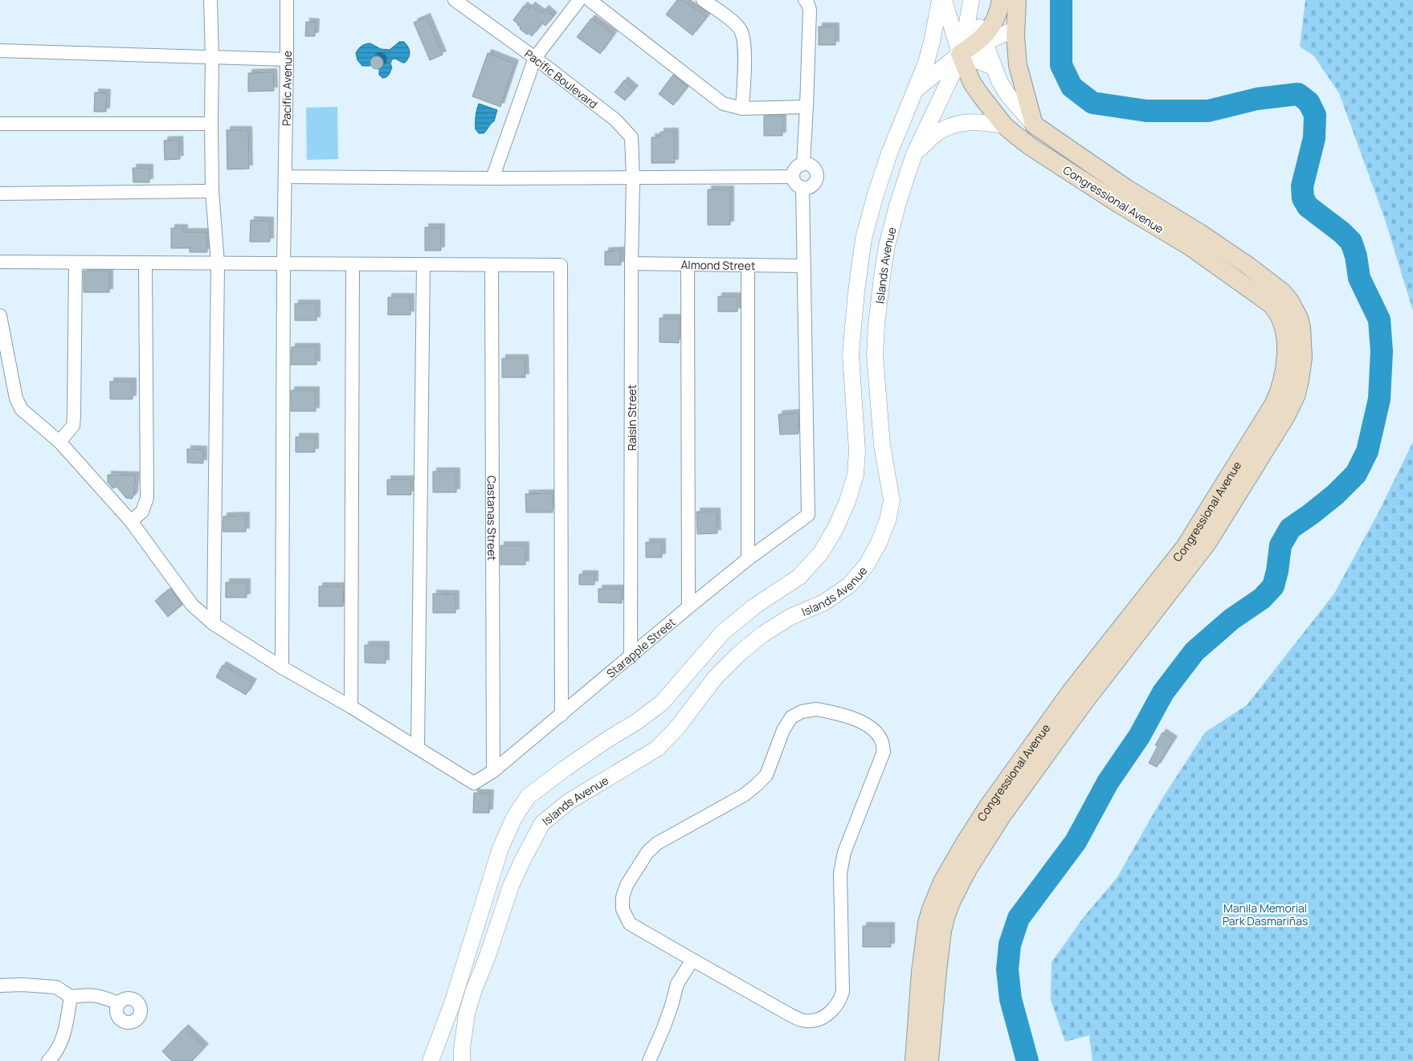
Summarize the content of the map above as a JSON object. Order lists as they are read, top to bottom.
{
  "streets": {
    "main road": ["Congressional Avenue"],
    "street": [
      "Pacific Boulevard",
      "Pacific Avenue",
      "Almond Street",
      "Islands Avenue",
      "Raisin Street",
      "Castanas Street",
      "Starapple Street"
    ]
  },
  "crossings": [
    ["Pacific Boulevard", "Raisin Street"],
    ["Congressional Avenue", "Islands Avenue"],
    ["Almond Street", "Raisin Street"],
    ["Almond Street", "Starapple Street"],
    ["Raisin Street", "Starapple Street"],
    ["Castanas Street", "Starapple Street"]
  ],
  "parks": ["Manila Memorial Park Dasmariñas"]
}
